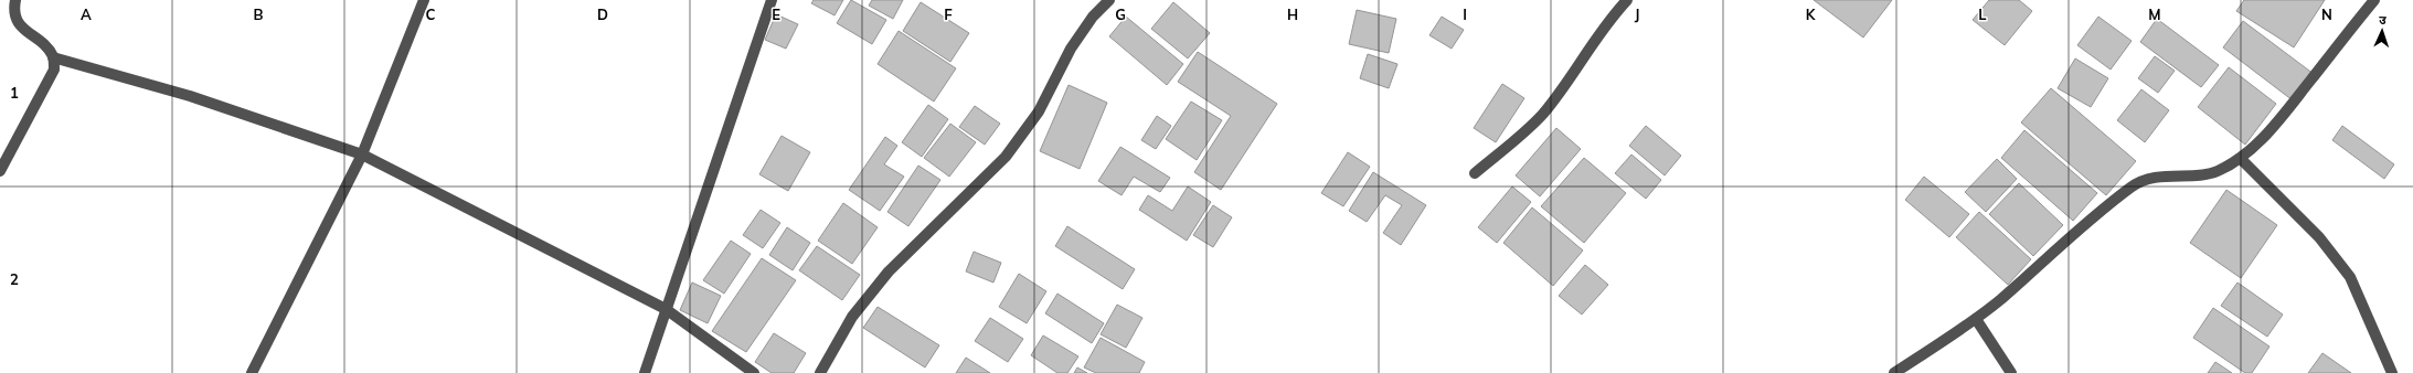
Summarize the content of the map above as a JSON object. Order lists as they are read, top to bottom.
{
  "north": "top",
  "grid": {
    "columns": [
      "A",
      "B",
      "C",
      "D",
      "E",
      "F",
      "G",
      "H",
      "I",
      "J",
      "K",
      "L",
      "M",
      "N"
    ],
    "rows": ["1", "2"]
  }
}
